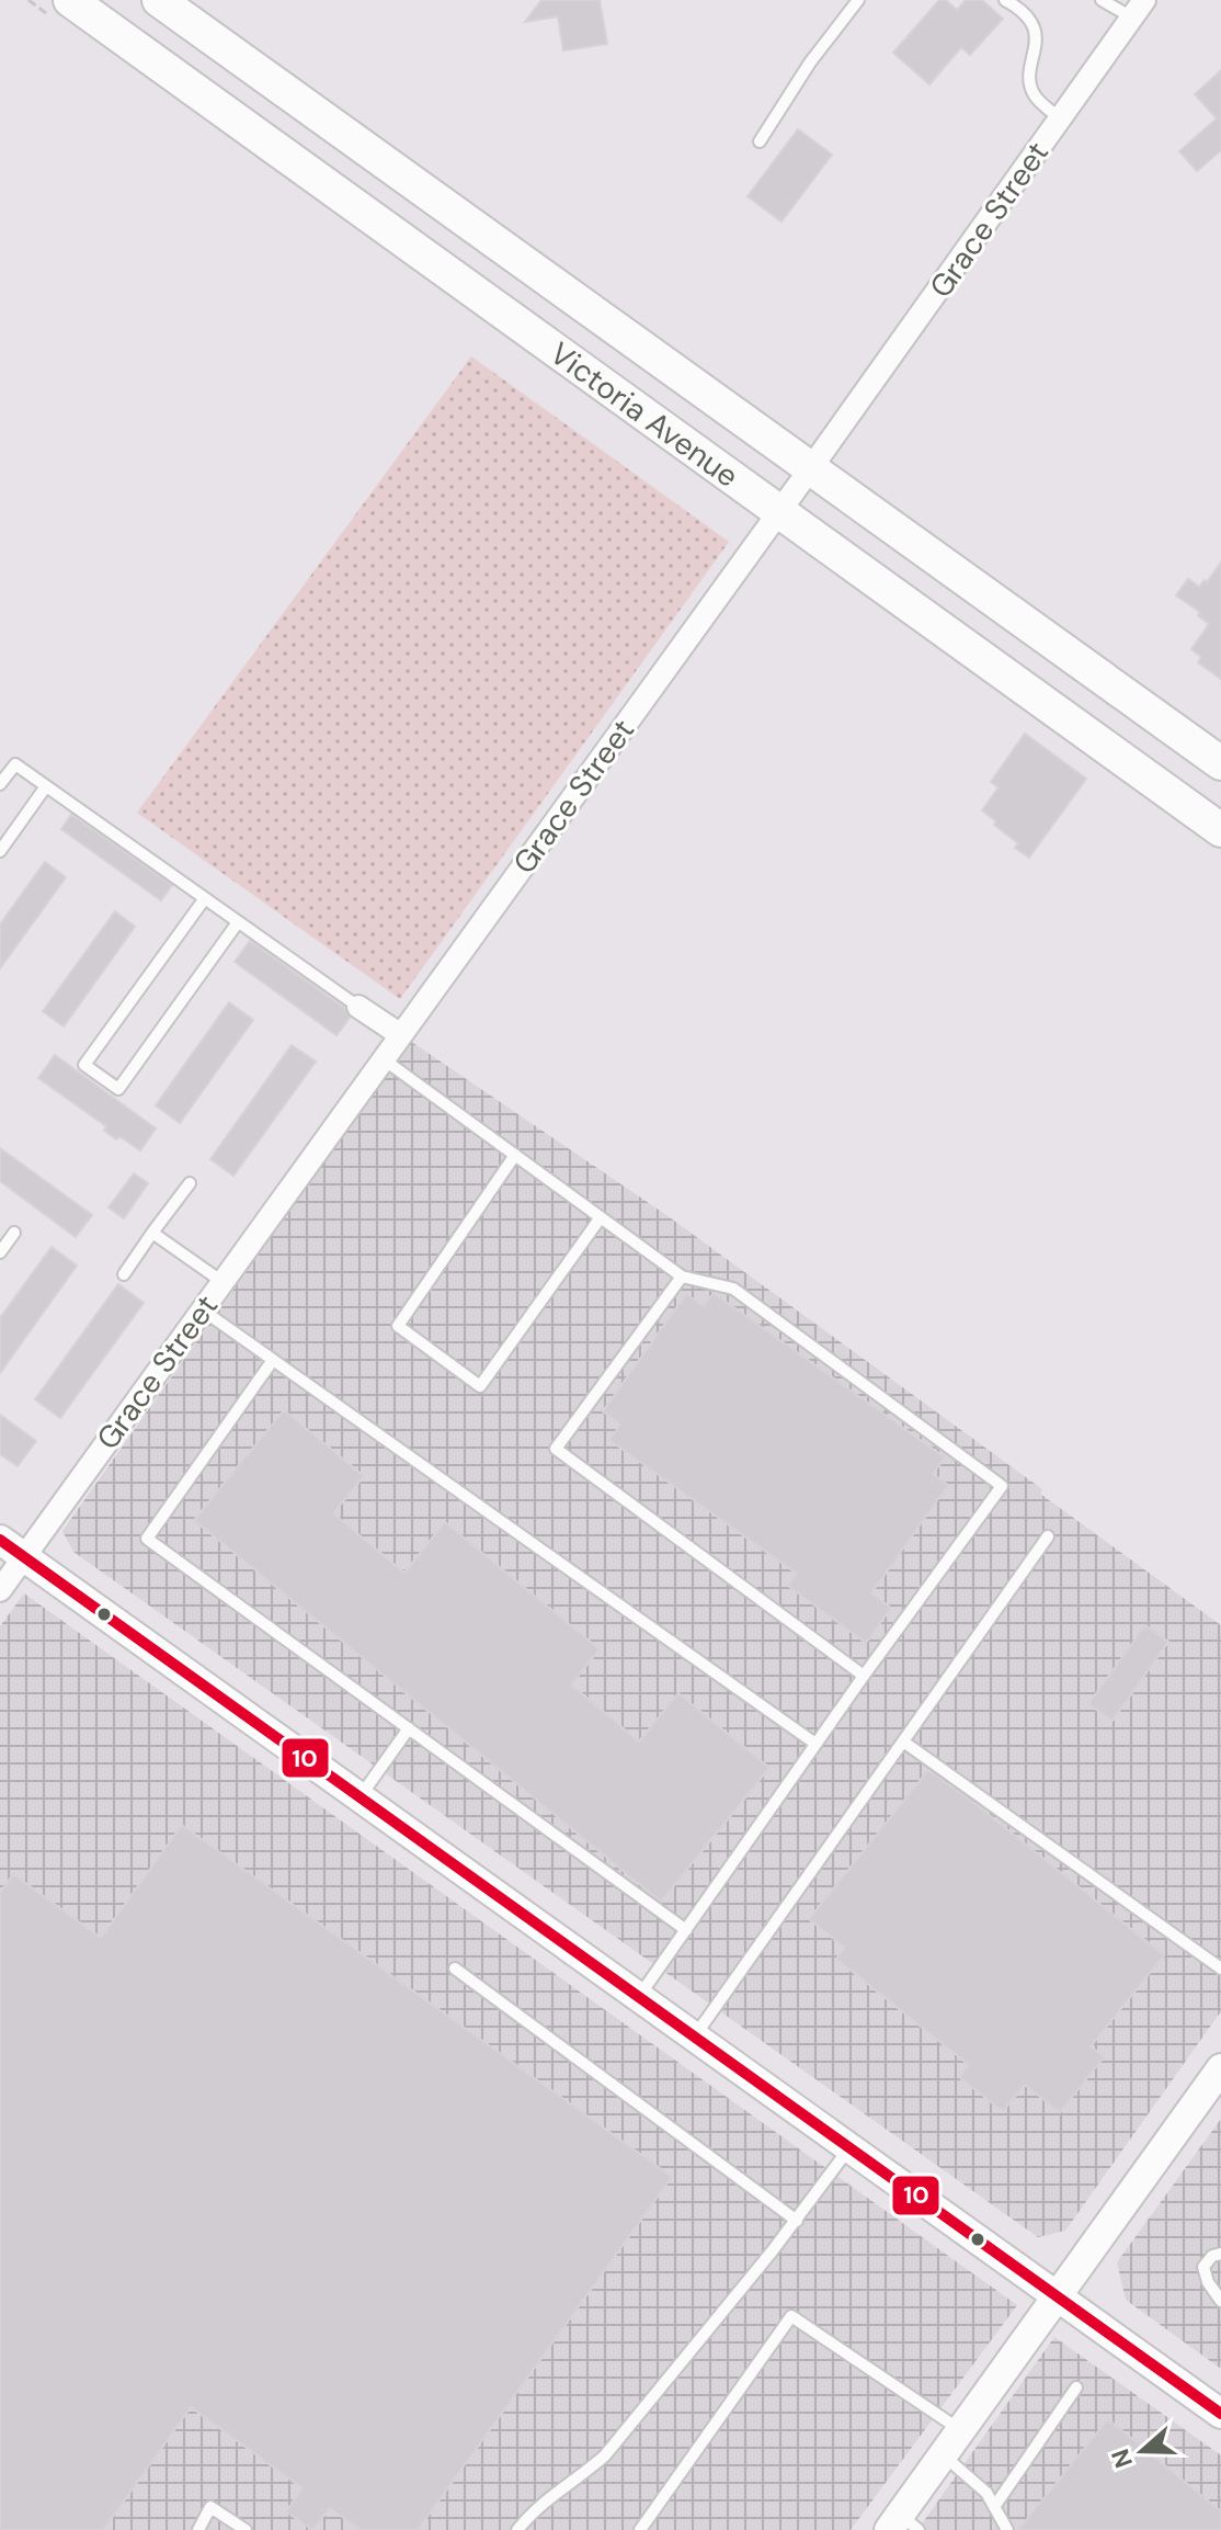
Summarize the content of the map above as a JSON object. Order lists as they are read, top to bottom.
{
  "streets": {
    "main road": ["Victoria Avenue"],
    "street": ["Grace Street"]
  },
  "crossings": [
    ["Grace Street", "Victoria Avenue"]
  ],
  "lines": ["transit line 10"],
  "north": "left"
}
